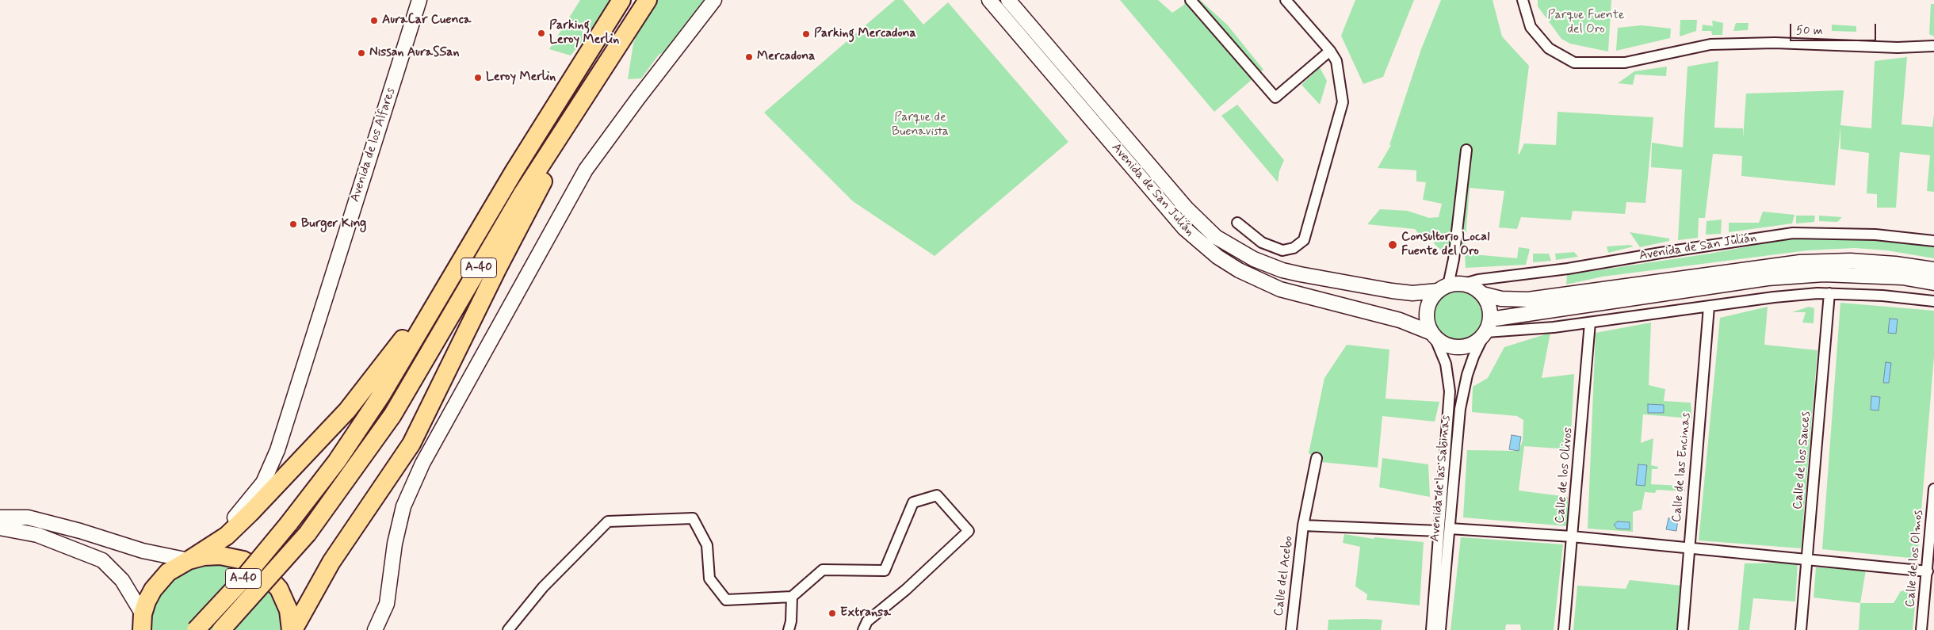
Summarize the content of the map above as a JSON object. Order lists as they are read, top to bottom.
{
  "streets": {
    "highway": ["A-40"],
    "main road": ["Avenida de los Alfares", "Avenida de San Julián"],
    "street": [
      "Calle de los Sauces",
      "Calle de las Encinas",
      "Calle de los Olivos",
      "Avenida de las Sabinas",
      "Calle de los Olmos",
      "Calle del Acebo"
    ]
  },
  "crossings": [
    ["Avenida de San Julián", "Avenida de las Sabinas"]
  ],
  "parks": ["Parque Fuente del Oro", "Parque de Buenavista"],
  "places": [
    "AuraCar Cuenca",
    "Parking Leroy Merlin",
    "Parking Mercadona",
    "Nissan AuraSSan",
    "Mercadona",
    "Leroy Merlin",
    "Burger King",
    "Consultorio Local Fuente del Oro",
    "Extransa"
  ],
  "scale_bar": "50 m"
}
